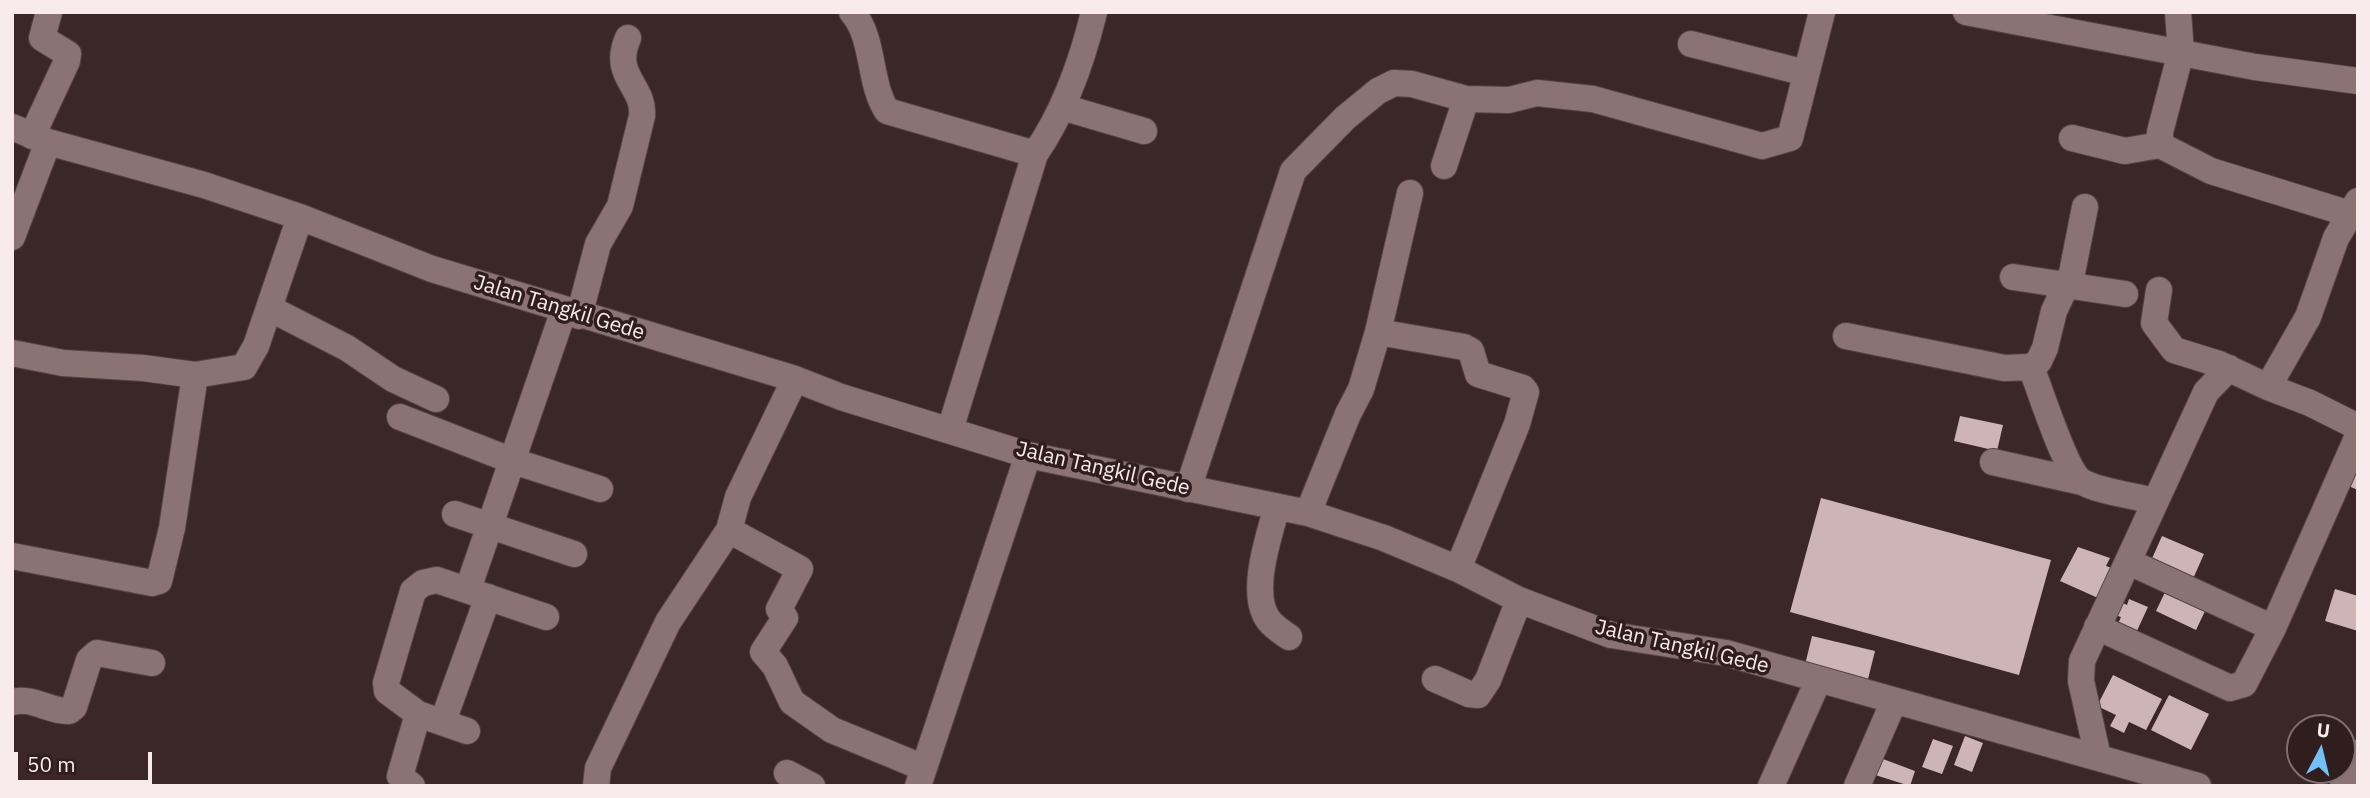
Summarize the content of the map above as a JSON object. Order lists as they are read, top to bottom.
{
  "streets": {
    "street": ["Jalan Tangkil Gede"]
  },
  "scale_bar": "50 m",
  "north": "top"
}
